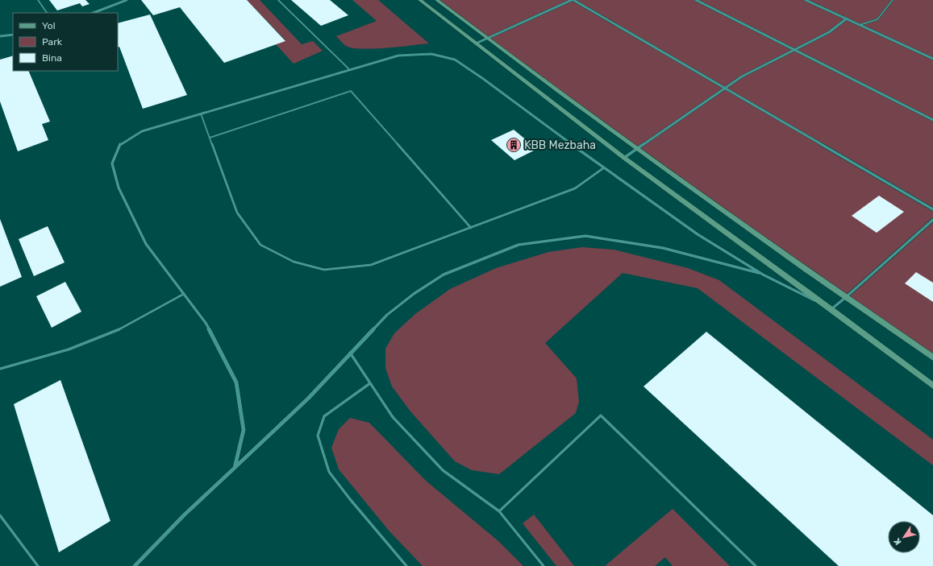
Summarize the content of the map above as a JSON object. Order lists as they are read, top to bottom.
{
  "places": {
    "building": ["KBB Mezbaha"]
  },
  "legend": ["Yol", "Park", "Bina"],
  "north": "bottom left"
}
